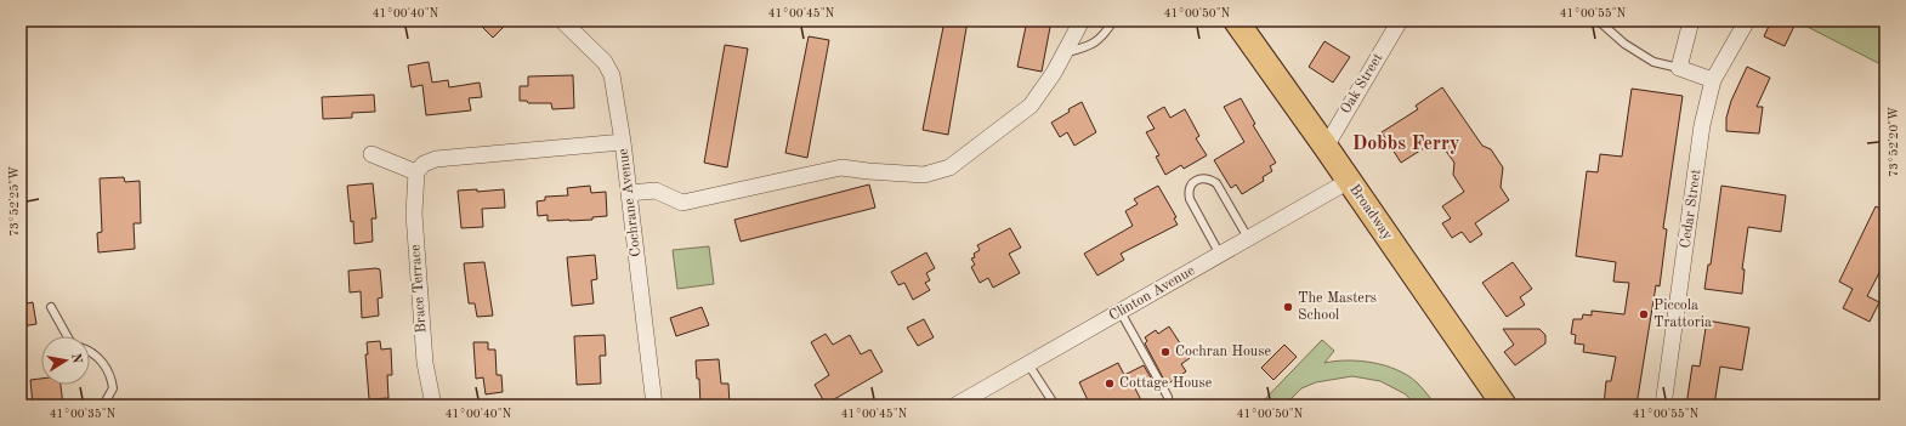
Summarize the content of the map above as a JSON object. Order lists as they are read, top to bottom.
{
  "streets": {
    "main road": ["Broadway"],
    "street": [
      "Oak Street",
      "Cochrane Avenue",
      "Cedar Street",
      "Brace Terrace",
      "Clinton Avenue"
    ]
  },
  "crossings": [
    ["Oak Street", "Broadway"],
    ["Broadway", "Clinton Avenue"]
  ],
  "districts": ["Dobbs Ferry"],
  "places": [
    "The Masters School",
    "Piccola Trattoria",
    "Cochran House",
    "Cottage House"
  ],
  "north": "right",
  "coordinates": [
    "41°00'40\"N",
    "41°00'45\"N",
    "41°00'50\"N",
    "41°00'55\"N",
    "73°52'20\"W",
    "73°52'25\"W",
    "41°00'35\"N"
  ]
}
